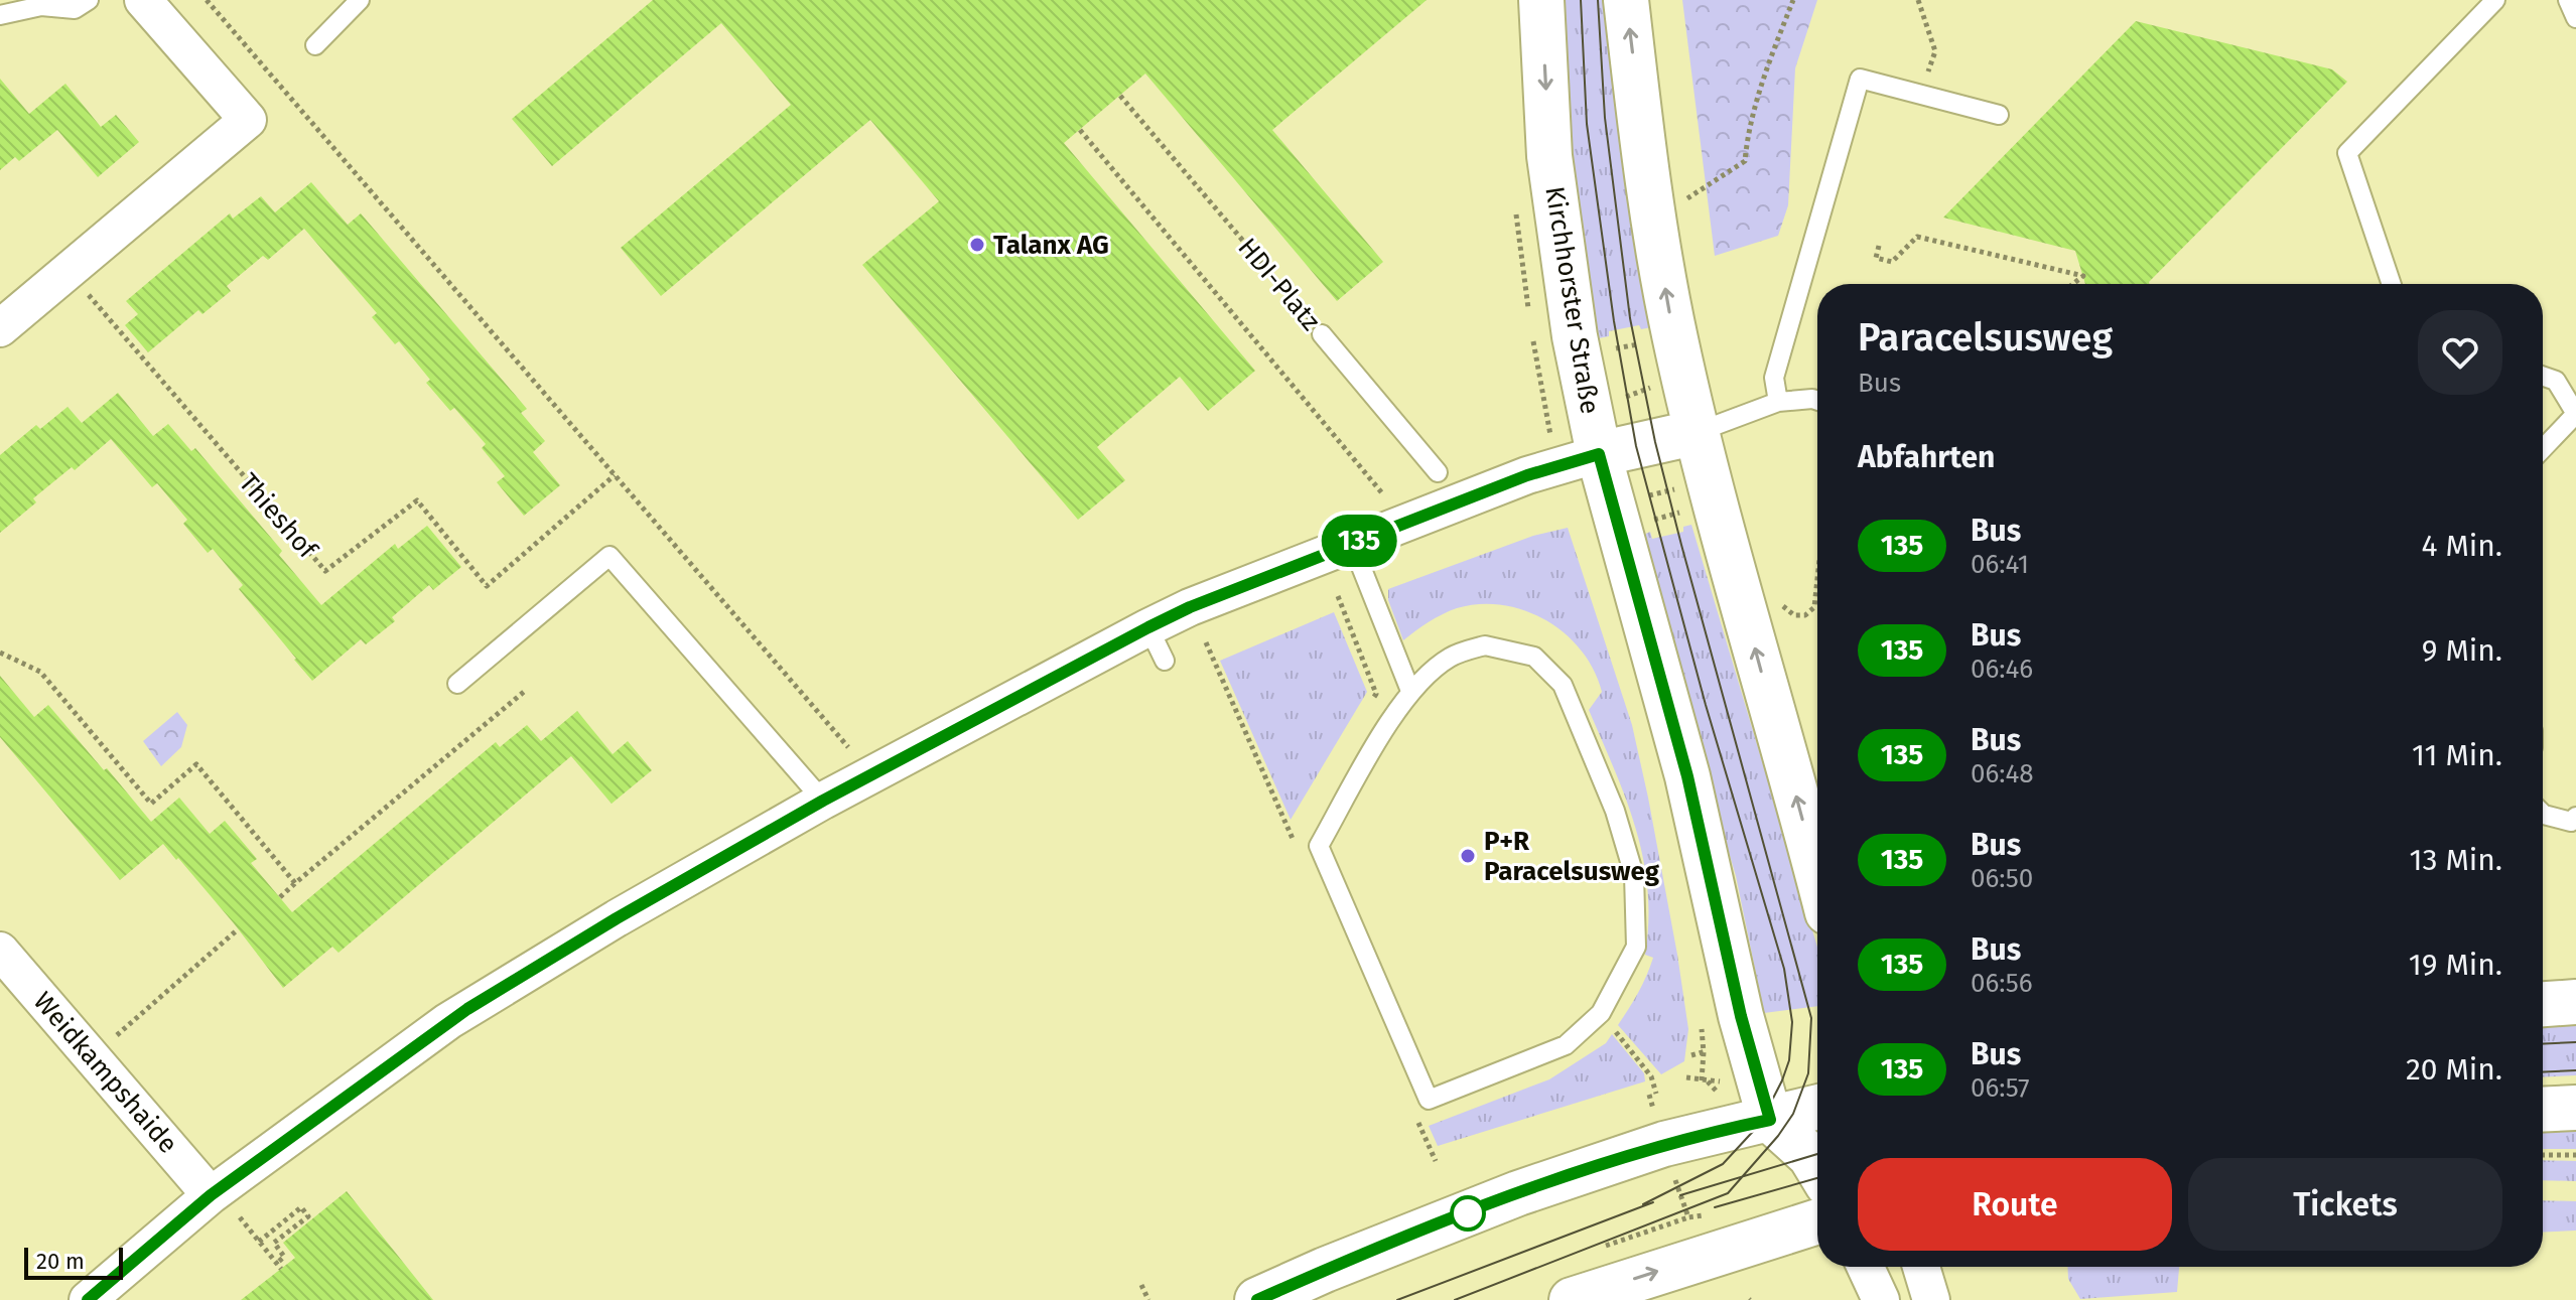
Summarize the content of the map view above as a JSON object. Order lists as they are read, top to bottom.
{
  "streets": {
    "main road": ["Kirchhorster Straße"],
    "street": ["Weidkampshaide"],
    "lane": ["HDI-Platz"],
    "path": ["Thieshof"]
  },
  "places": ["Talanx AG", "P+R Paracelsusweg"],
  "lines": ["bus line 135"],
  "scale_bar": "20 m",
  "page": {
    "on_map": "135",
    "heading": [
      ["Paracelsusweg", "Bus"],
      "Abfahrten"
    ],
    "list": [
      {
        "mark": "135",
        "name": "Bus",
        "note": "06:41",
        "value": "4 Min."
      },
      {
        "mark": "135",
        "name": "Bus",
        "note": "06:46",
        "value": "9 Min."
      },
      {
        "mark": "135",
        "name": "Bus",
        "note": "06:48",
        "value": "11 Min."
      },
      {
        "mark": "135",
        "name": "Bus",
        "note": "06:50",
        "value": "13 Min."
      },
      {
        "mark": "135",
        "name": "Bus",
        "note": "06:56",
        "value": "19 Min."
      },
      {
        "mark": "135",
        "name": "Bus",
        "note": "06:57",
        "value": "20 Min."
      }
    ],
    "buttons": ["Route", "Tickets"],
    "scale": "20 m"
  }
}
